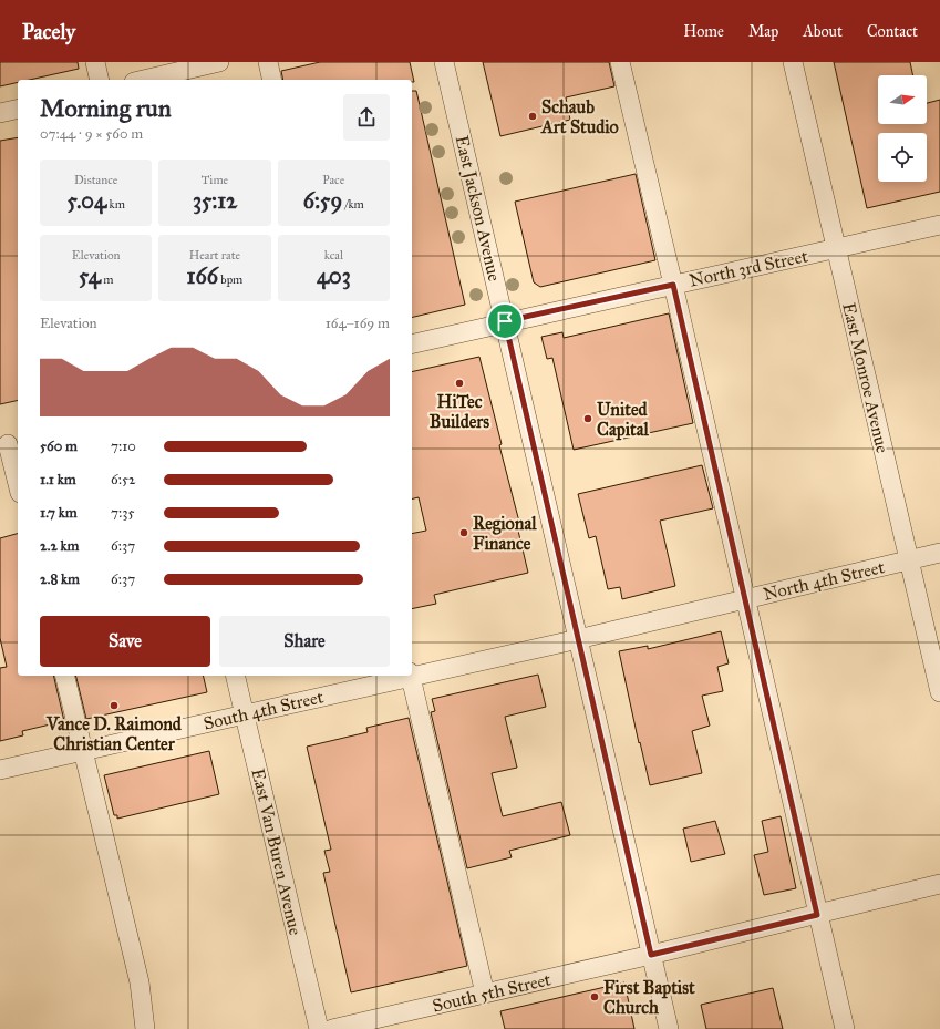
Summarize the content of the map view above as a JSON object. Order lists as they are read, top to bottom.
{
  "streets": {
    "street": [
      "East Jackson Avenue",
      "North 3rd Street",
      "East Monroe Avenue",
      "North 4th Street",
      "South 4th Street",
      "East Van Buren Avenue",
      "South 5th Street"
    ]
  },
  "crossings": [
    ["East Jackson Avenue", "North 3rd Street"],
    ["East Jackson Avenue", "North 4th Street"],
    ["East Jackson Avenue", "South 4th Street"],
    ["East Jackson Avenue", "South 5th Street"],
    ["North 3rd Street", "East Monroe Avenue"],
    ["East Monroe Avenue", "North 4th Street"],
    ["North 4th Street", "South 4th Street"],
    ["South 4th Street", "East Van Buren Avenue"]
  ],
  "places": [
    "Schaub Art Studio",
    "HiTec Builders",
    "United Capital",
    "Regional Finance",
    "Vance D. Raimond Christian Center",
    "First Baptist Church"
  ],
  "north": "right",
  "page": {
    "header": "Pacely",
    "nav": [
      "Home",
      "Map",
      "About",
      "Contact"
    ],
    "heading": ["Morning run", "07:44 · 9 × 560 m"],
    "stats": [
      ["Distance", "5.04 km"],
      ["Time", "35:12"],
      ["Pace", "6:59 /km"],
      ["Elevation", "54 m"],
      ["Heart rate", "166 bpm"],
      ["kcal", "403"]
    ],
    "chart": ["Elevation", "164–169 m"],
    "list": [
      {
        "name": "560 m",
        "note": "7:10"
      },
      {
        "name": "1.1 km",
        "note": "6:52"
      },
      {
        "name": "1.7 km",
        "note": "7:35"
      },
      {
        "name": "2.2 km",
        "note": "6:37"
      },
      {
        "name": "2.8 km",
        "note": "6:37"
      }
    ],
    "buttons": ["Save", "Share"]
  }
}
